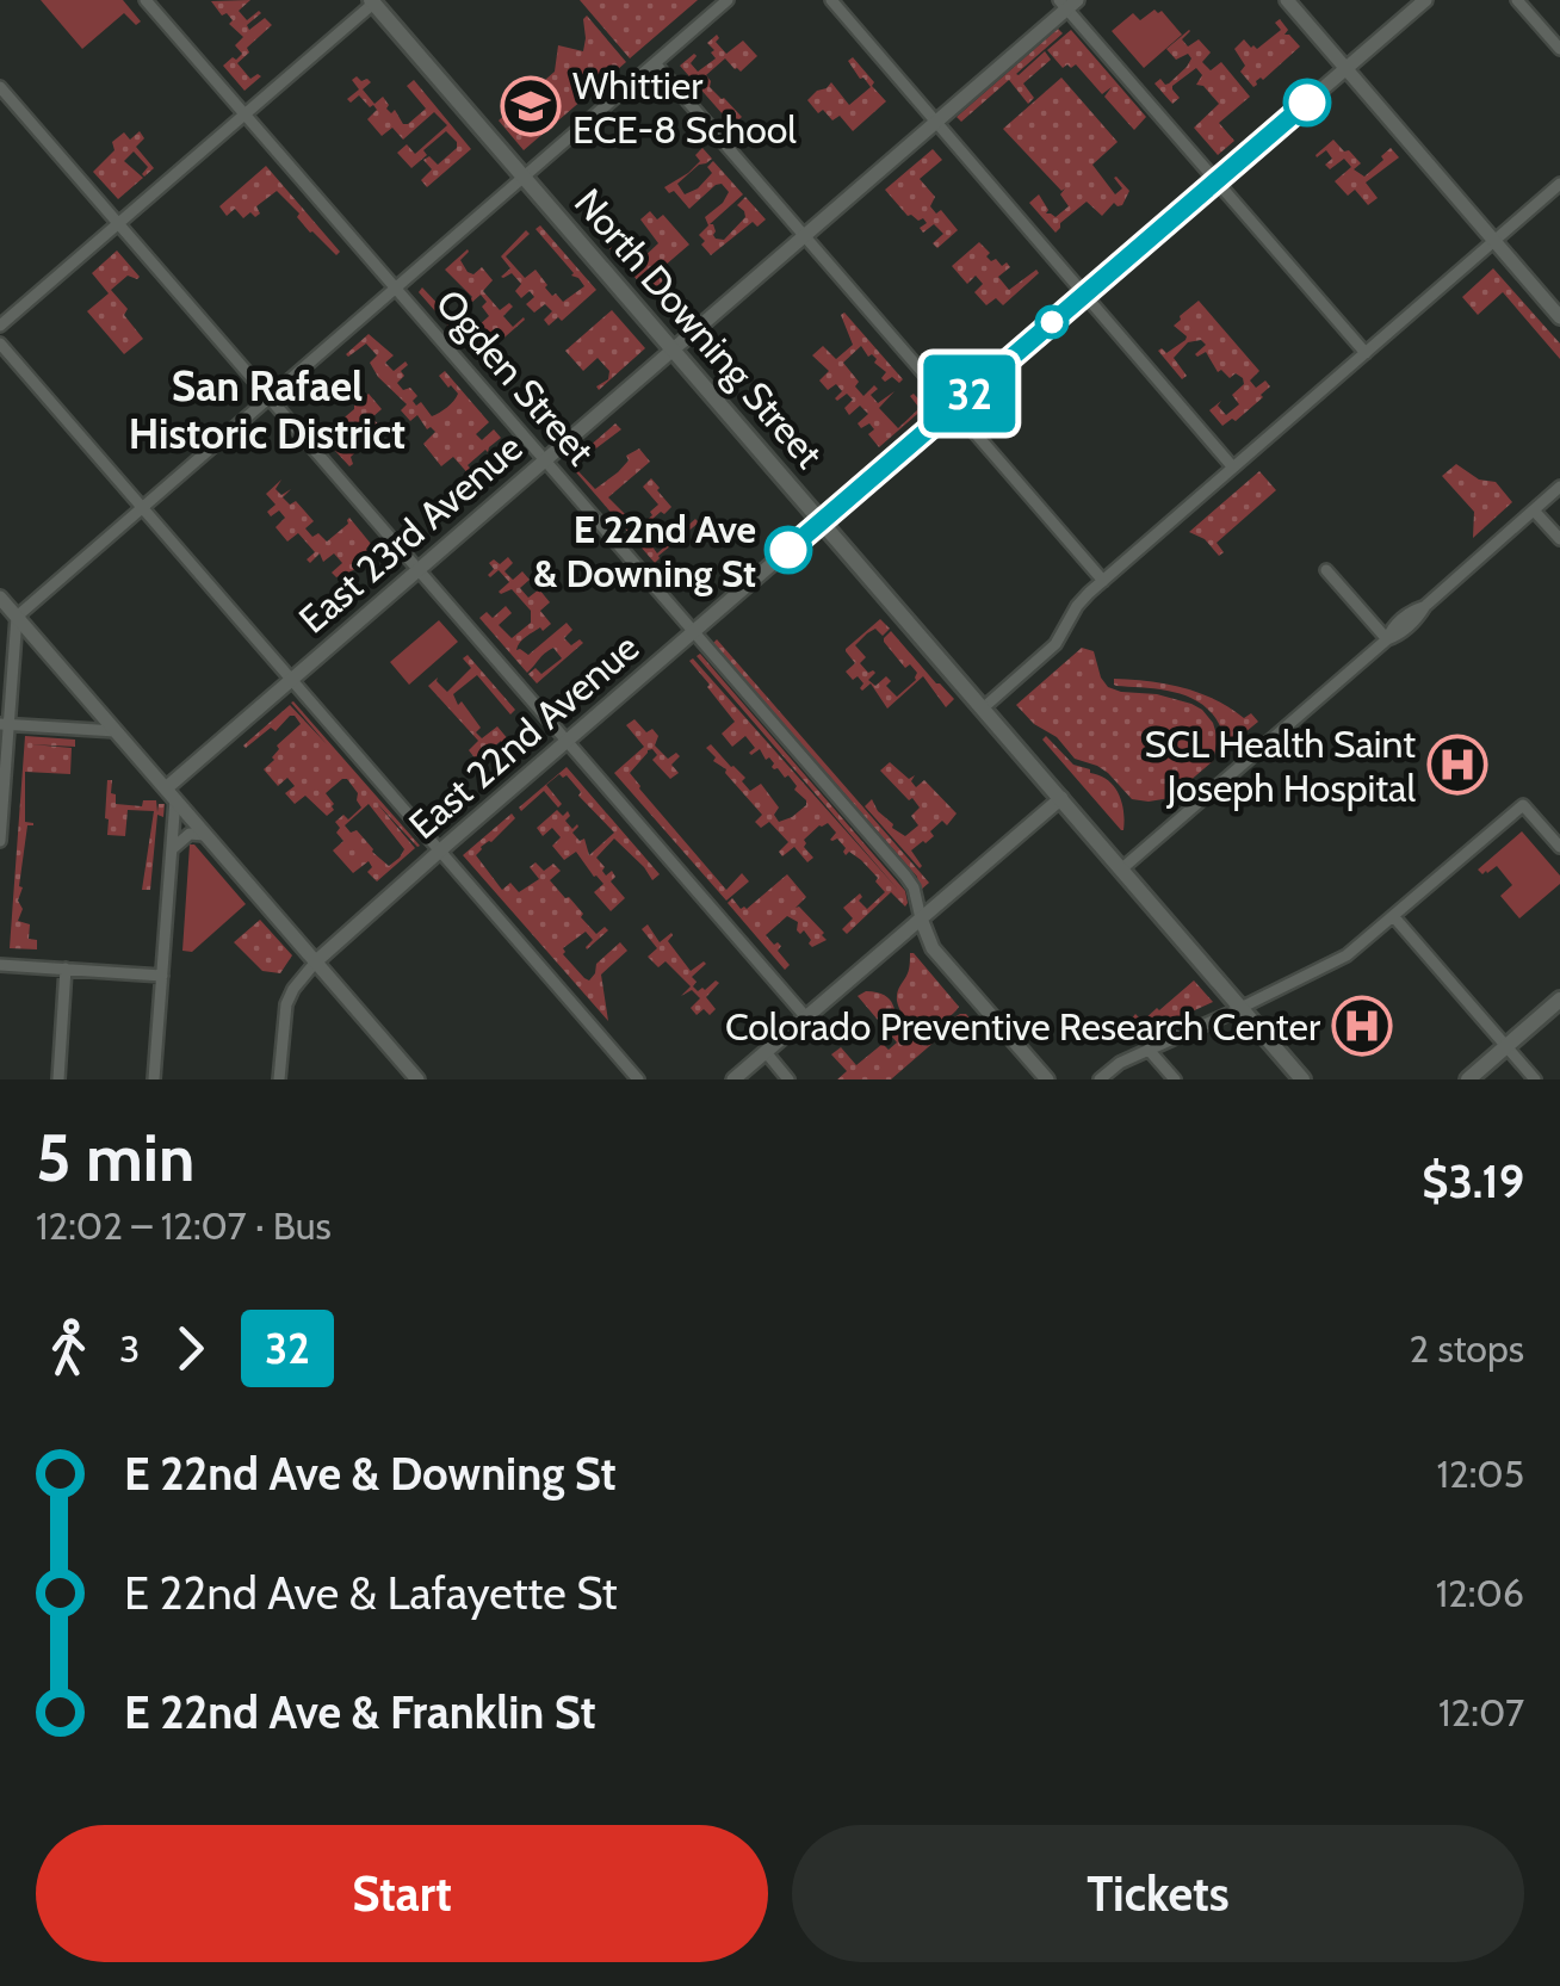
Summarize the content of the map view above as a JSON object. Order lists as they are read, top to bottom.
{
  "streets": {
    "main road": ["North Downing Street"],
    "street": ["Ogden Street", "East 23rd Avenue", "East 22nd Avenue"]
  },
  "crossings": [
    ["North Downing Street", "East 23rd Avenue"],
    ["North Downing Street", "East 22nd Avenue"],
    ["Ogden Street", "East 23rd Avenue"],
    ["Ogden Street", "East 22nd Avenue"]
  ],
  "districts": ["San Rafael Historic District"],
  "places": {
    "school or university": ["Whittier ECE-8 School"],
    "other": ["E 22nd Ave & Downing St"],
    "hospital": ["SCL Health Saint Joseph Hospital", "Colorado Preventive Research Center"]
  },
  "lines": ["bus line 32"],
  "page": {
    "on_map": "32",
    "heading": ["5 min", "12:02 – 12:07 · Bus", "$3.19"],
    "legs": ["3", "32", "2 stops"],
    "list": [
      {
        "name": "E 22nd Ave & Downing St",
        "value": "12:05"
      },
      {
        "name": "E 22nd Ave & Lafayette St",
        "value": "12:06"
      },
      {
        "name": "E 22nd Ave & Franklin St",
        "value": "12:07"
      }
    ],
    "buttons": ["Start", "Tickets"]
  }
}
